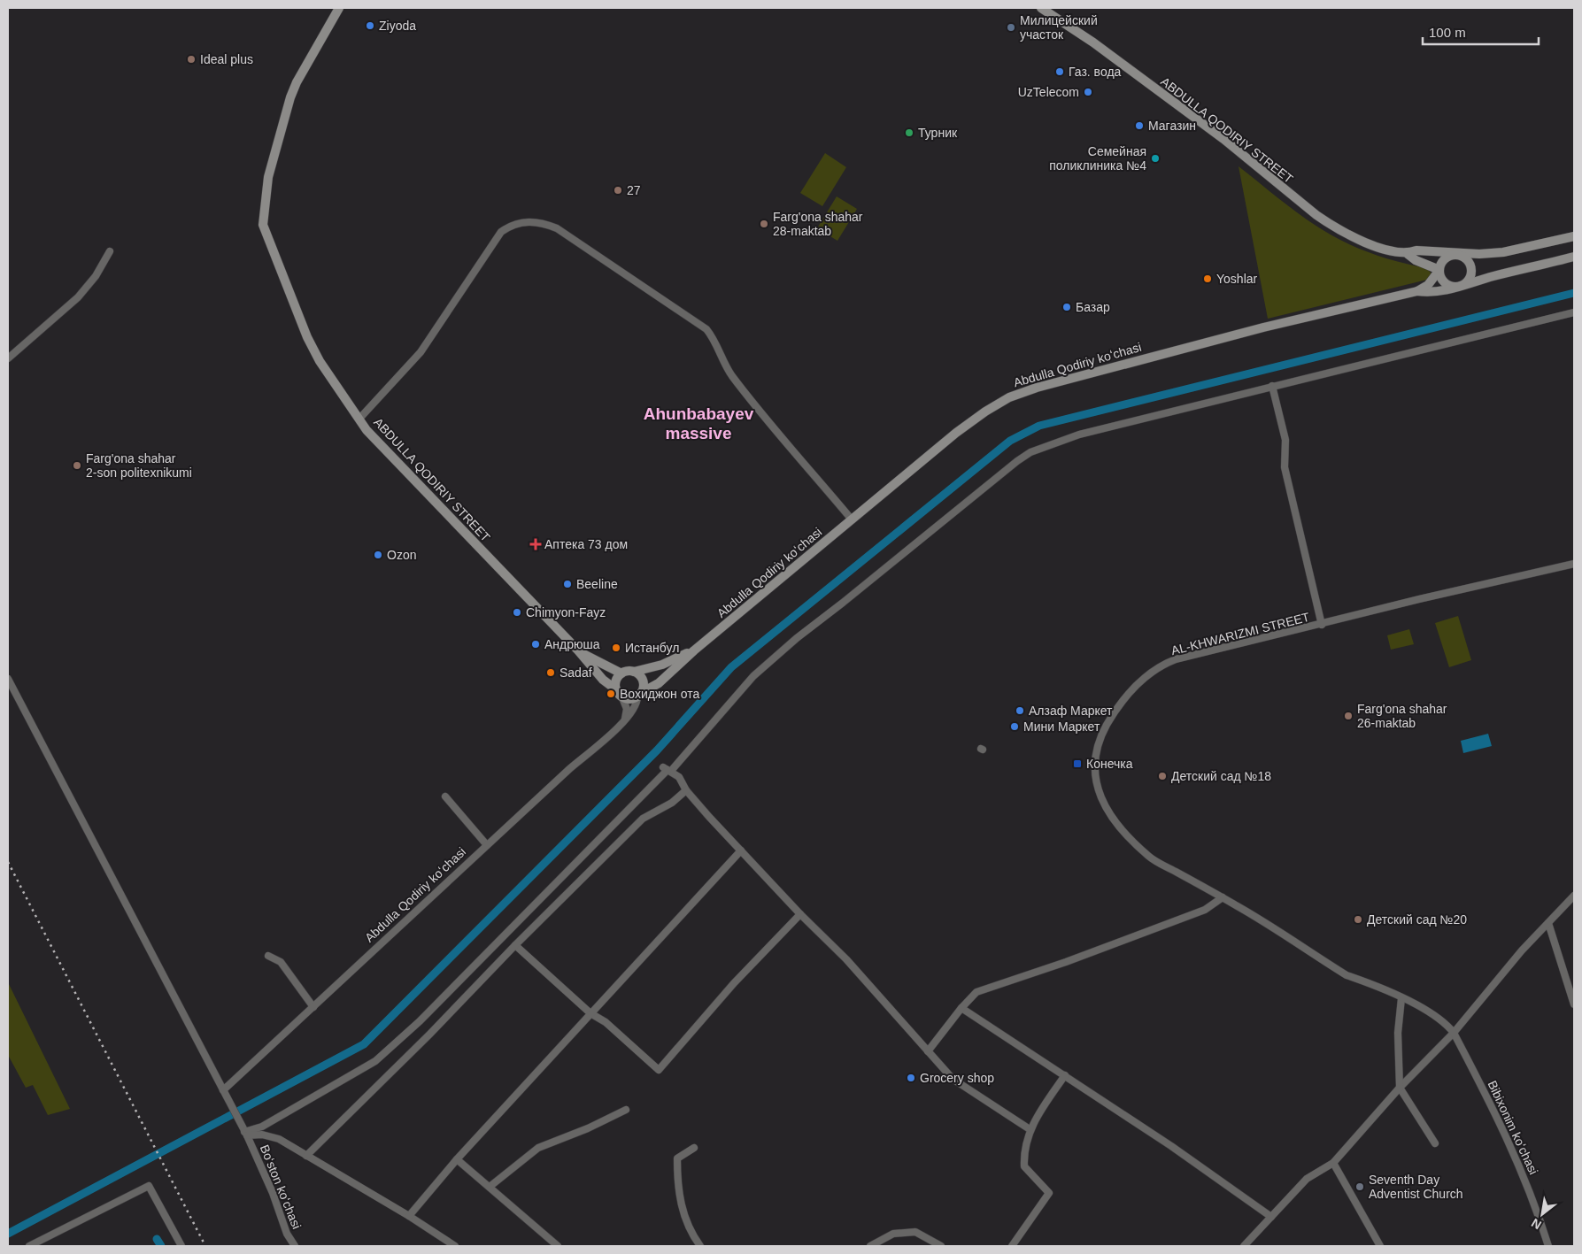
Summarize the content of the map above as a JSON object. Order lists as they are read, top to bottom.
{
  "streets": {
    "street": [
      "ABDULLA QODIRIY STREET",
      "Abdulla Qodiriy koʻchasi",
      "AL-KHWARIZMI STREET",
      "Bibixonim koʻchasi",
      "Boʻston koʻchasi"
    ]
  },
  "crossings": [
    ["Abdulla Qodiriy koʻchasi", "Boʻston koʻchasi"],
    ["AL-KHWARIZMI STREET", "Bibixonim koʻchasi"]
  ],
  "districts": ["Ahunbabayev massive"],
  "places": {
    "other": [
      "Ziyoda",
      "Милицейский участок",
      "Ideal plus",
      "Газ. вода",
      "UzTelecom",
      "Магазин",
      "Турник",
      "Семейная поликлиника №4",
      "27",
      "Farg'ona shahar 28-maktab",
      "Yoshlar",
      "Базар",
      "Farg'ona shahar 2-son politexnikumi",
      "Ozon",
      "Beeline",
      "Chimyon-Fayz",
      "Андрюша",
      "Истанбул",
      "Sadaf",
      "Вохиджон ота",
      "Алзаф Маркет",
      "Farg'ona shahar 26-maktab",
      "Мини Маркет",
      "Детский сад №18",
      "Детский сад №20",
      "Grocery shop",
      "Seventh Day Adventist Church"
    ],
    "health": ["Аптека 73 дом"],
    "transit": ["Конечка"]
  },
  "scale_bar": "100 m",
  "north": "bottom left"
}
